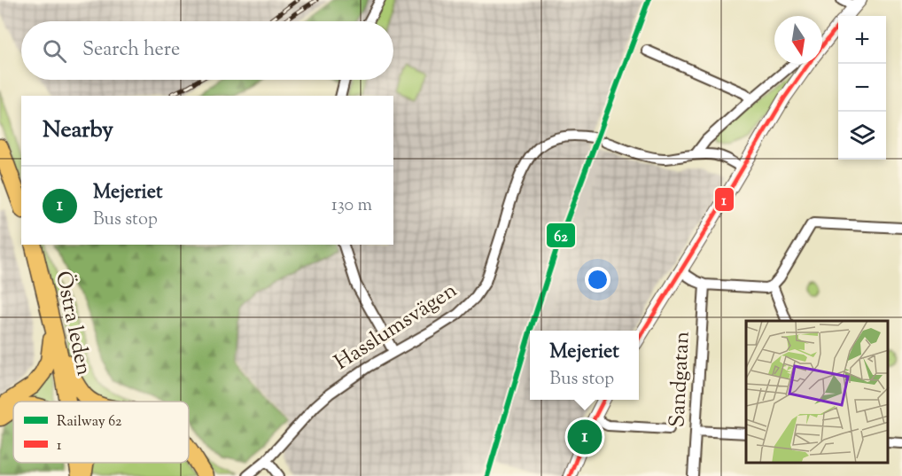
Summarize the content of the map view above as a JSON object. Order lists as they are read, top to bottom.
{
  "streets": {
    "highway": ["Östra leden"],
    "street": ["Hasslumsvägen", "Sandgatan"]
  },
  "lines": ["rail line 62", "transit line 1"],
  "legend": ["Railway 62", "1"],
  "north": "bottom",
  "page": {
    "map_buttons": ["+", "−"],
    "search": "Search here",
    "heading": "Nearby",
    "list": [
      {
        "mark": "1",
        "name": "Mejeriet",
        "note": "Bus stop",
        "value": "130 m"
      }
    ],
    "popup": ["Mejeriet", "Bus stop"],
    "pins": "1"
  }
}
